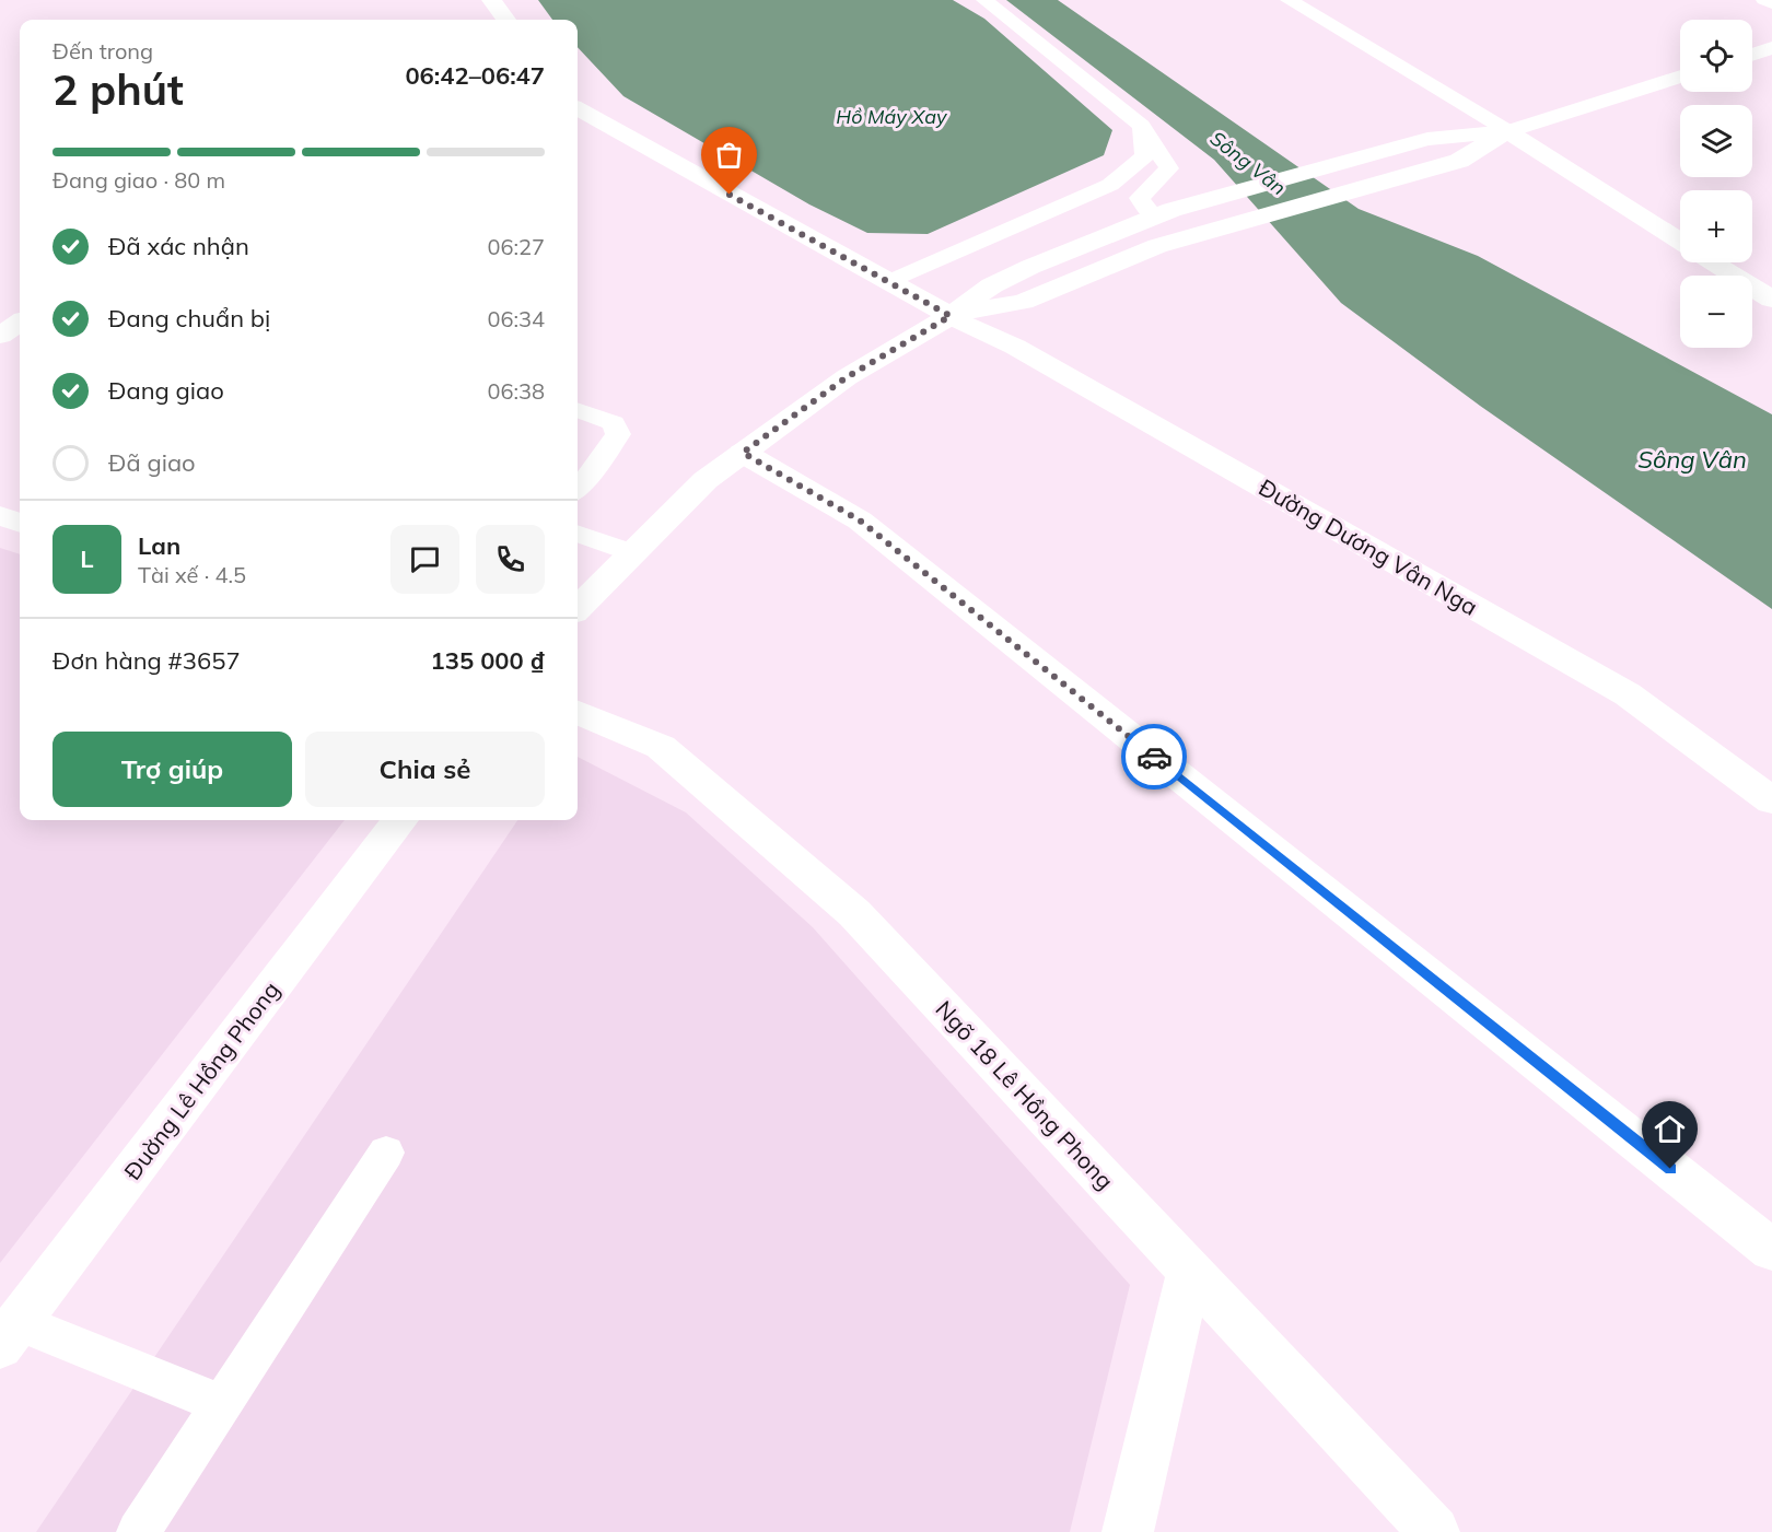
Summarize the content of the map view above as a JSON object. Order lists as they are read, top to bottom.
{
  "streets": {
    "main road": ["Đường Dương Vân Nga", "Đuờng Lê Hồng Phong", "Ngõ 18 Lê Hồng Phong"]
  },
  "water": ["Hồ Máy Xay", "Sông Vân"],
  "page": {
    "map_buttons": ["+", "−"],
    "heading": ["2 phút", "Đến trong", "06:42–06:47"],
    "panel": [
      "Lan",
      "Tài xế · 4.5",
      "Đơn hàng #3657",
      "135 000 ₫"
    ],
    "bar": "Đang giao · 80 m",
    "list": [
      ["Đã xác nhận", "06:27"],
      ["Đang chuẩn bị", "06:34"],
      ["Đang giao", "06:38"],
      "Đã giao"
    ],
    "round": "L",
    "buttons": ["Trợ giúp", "Chia sẻ"]
  }
}
